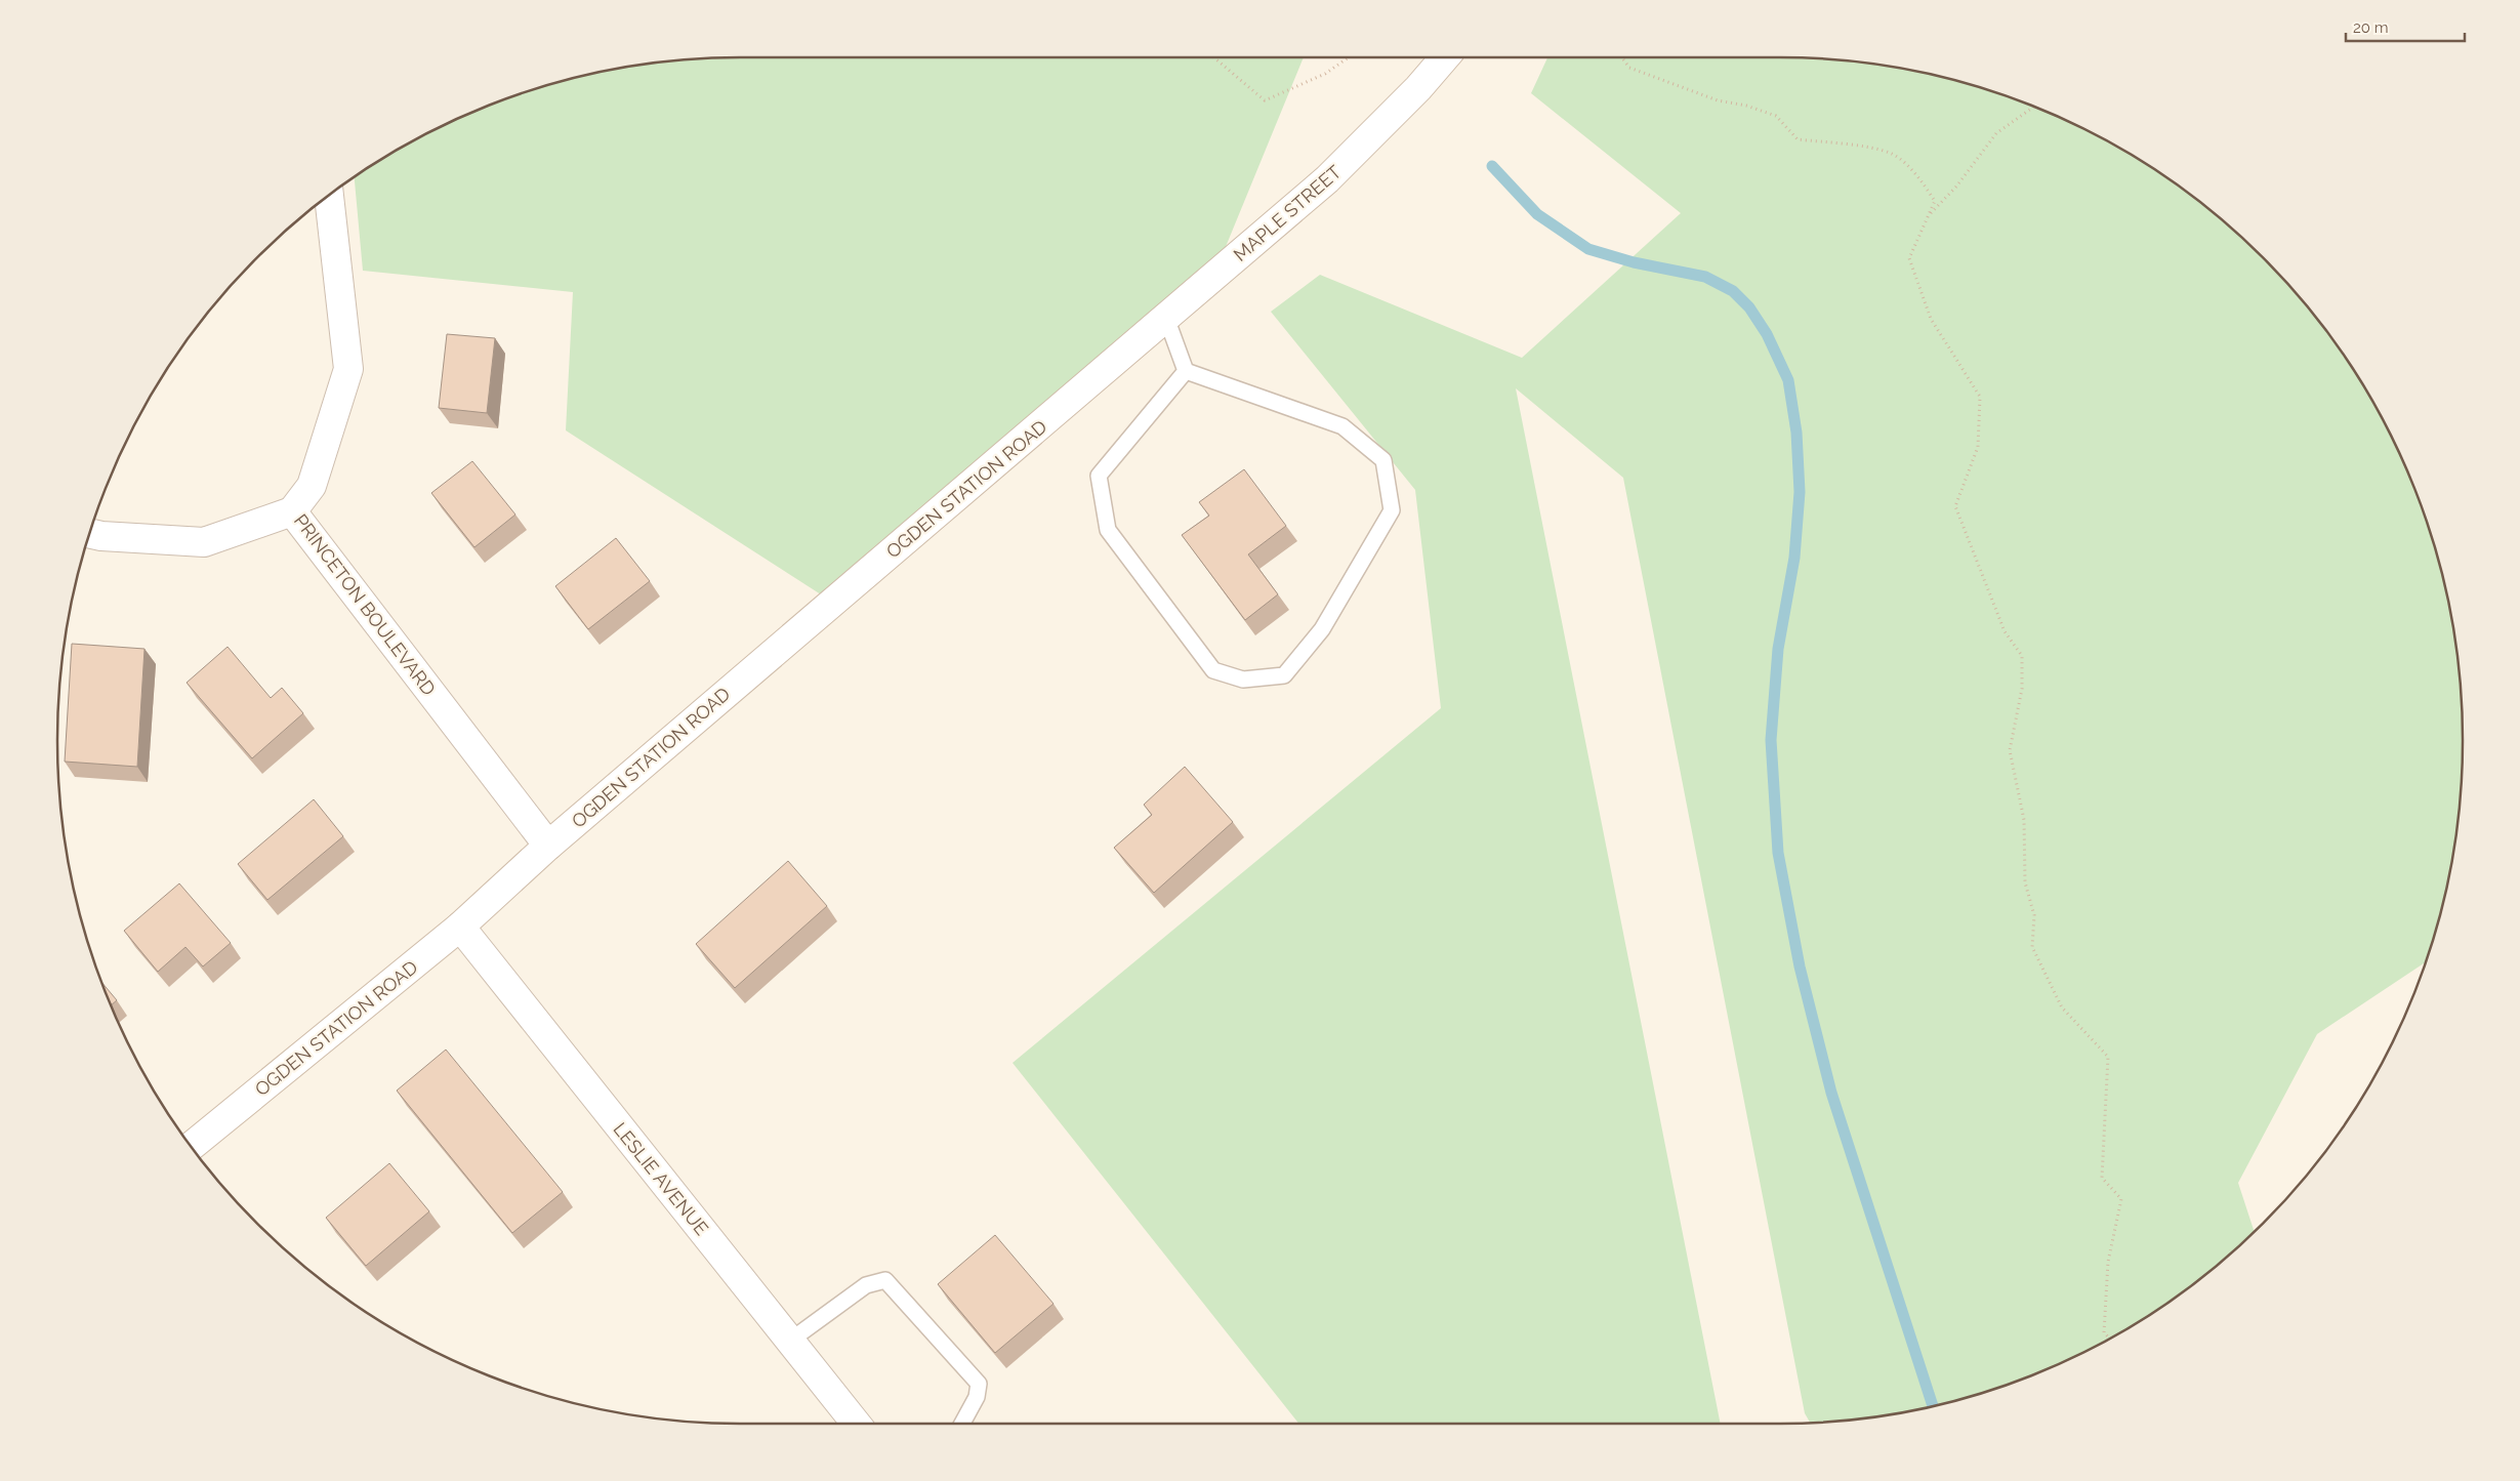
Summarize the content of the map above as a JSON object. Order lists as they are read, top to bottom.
{
  "streets": {
    "street": [
      "MAPLE STREET",
      "OGDEN STATION ROAD",
      "PRINCETON BOULEVARD",
      "LESLIE AVENUE"
    ]
  },
  "crossings": [
    ["MAPLE STREET", "OGDEN STATION ROAD"],
    ["OGDEN STATION ROAD", "PRINCETON BOULEVARD"],
    ["OGDEN STATION ROAD", "LESLIE AVENUE"]
  ],
  "scale_bar": "20 m"
}
